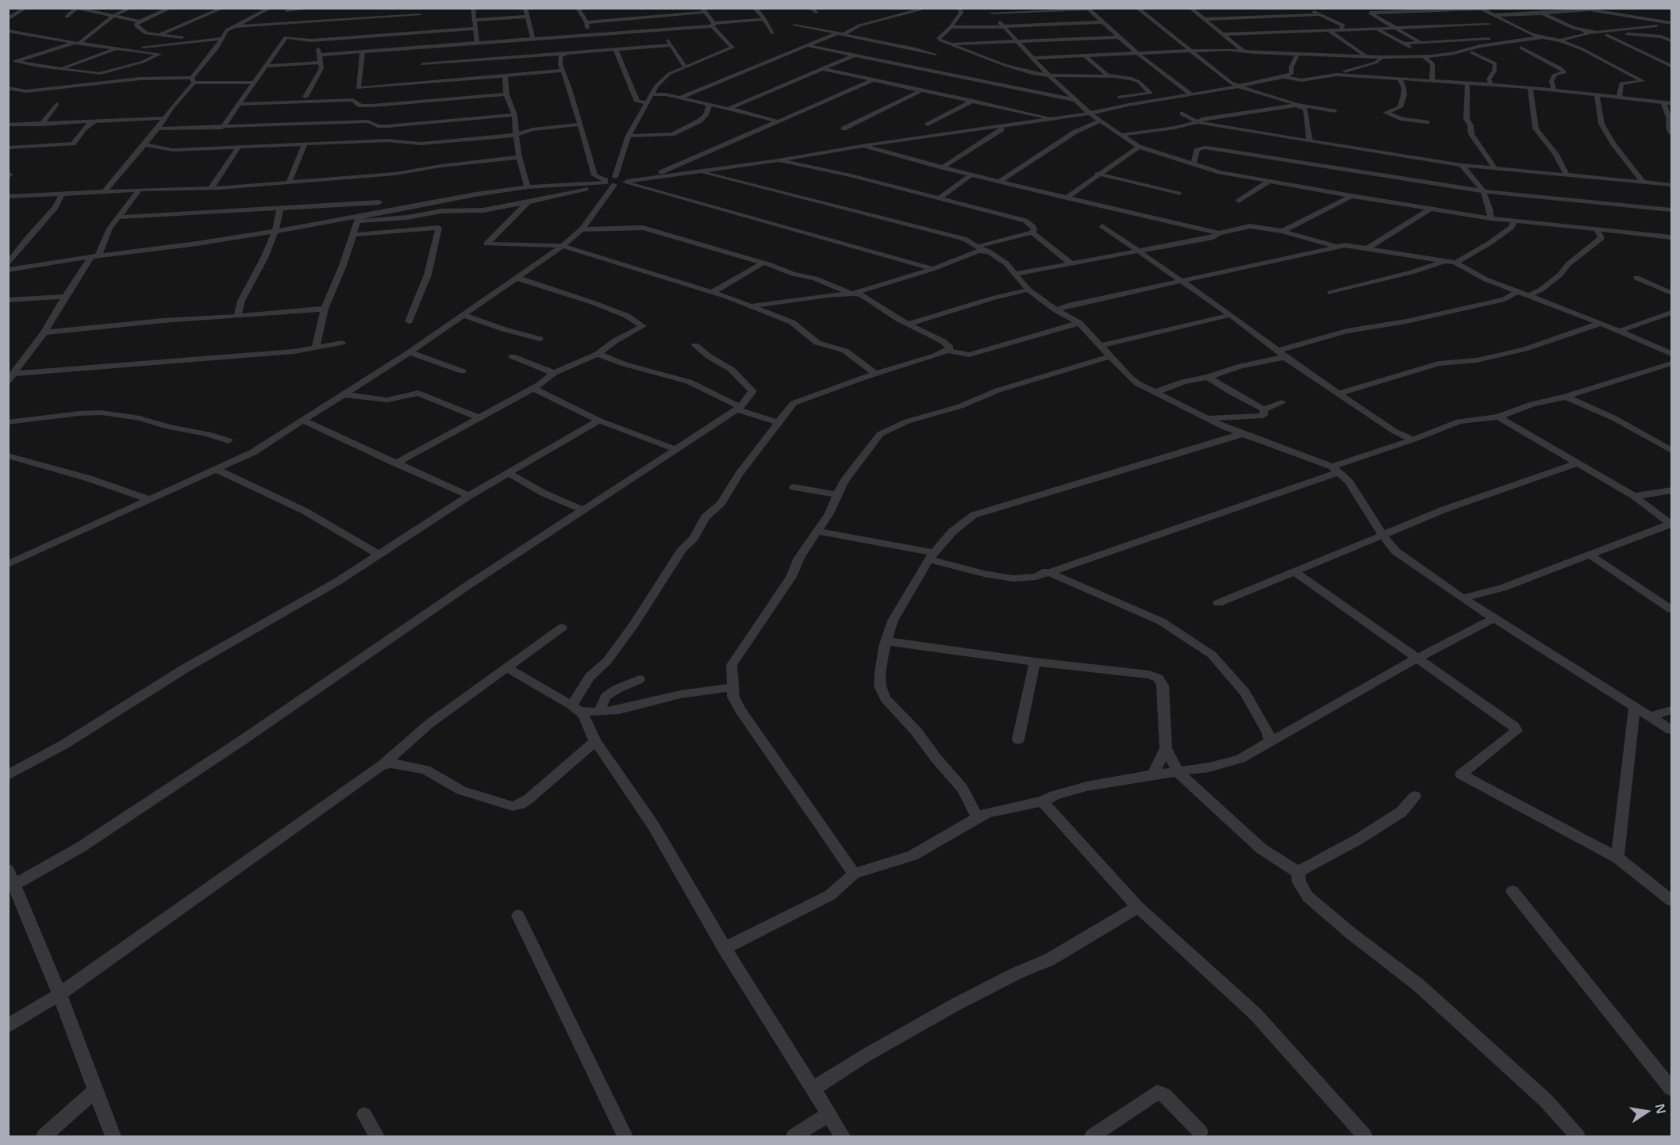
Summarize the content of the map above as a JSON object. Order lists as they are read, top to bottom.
{
  "north": "right"
}
